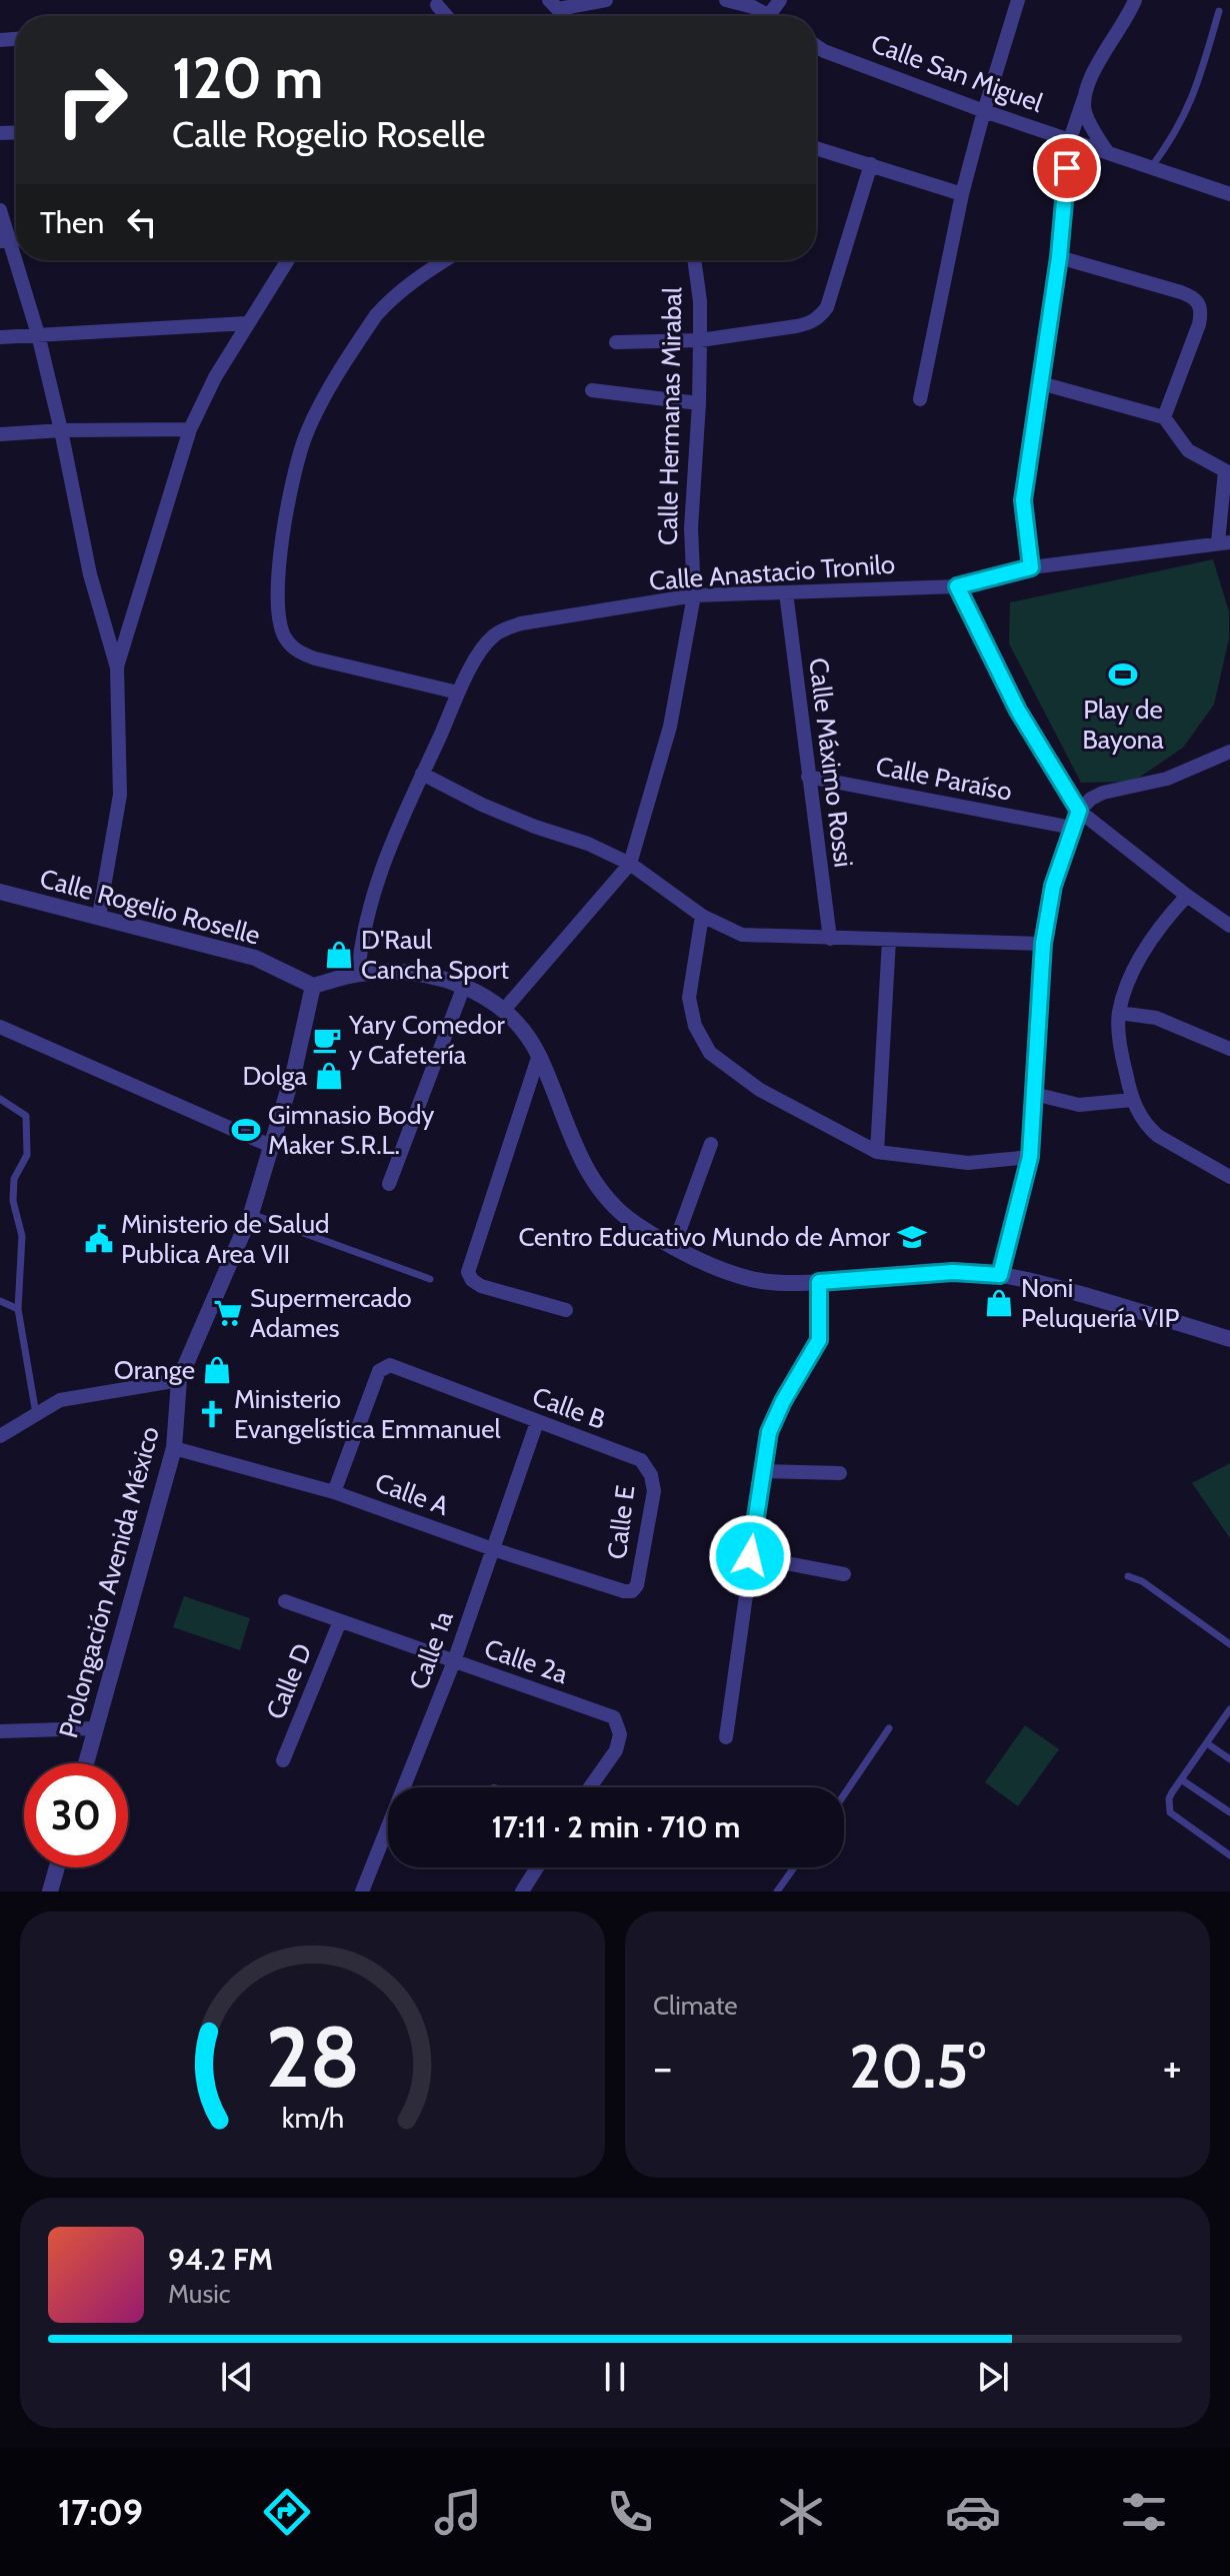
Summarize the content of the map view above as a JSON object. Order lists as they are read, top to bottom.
{
  "streets": {
    "street": [
      "Calle San Miguel",
      "Calle Hermanas Mirabal",
      "Calle Anastacio Tronilo",
      "Calle Máximo Rossi",
      "Calle Paraíso",
      "Calle Rogelio Roselle",
      "Calle B",
      "Calle A",
      "Calle E",
      "Prolongación Avenida México",
      "Calle 1a",
      "Calle 2a",
      "Calle D"
    ]
  },
  "crossings": [
    ["Calle Hermanas Mirabal", "Calle Anastacio Tronilo"],
    ["Calle Anastacio Tronilo", "Calle Máximo Rossi"],
    ["Calle Máximo Rossi", "Calle Paraíso"],
    ["Calle Rogelio Roselle", "Prolongación Avenida México"],
    ["Calle B", "Calle A"],
    ["Calle B", "Calle E"],
    ["Calle B", "Calle 1a"],
    ["Calle A", "Calle E"],
    ["Calle A", "Prolongación Avenida México"],
    ["Calle A", "Calle 1a"],
    ["Calle 1a", "Calle 2a"],
    ["Calle 2a", "Calle D"]
  ],
  "places": {
    "sports": ["Play de Bayona", "Gimnasio Body Maker S.R.L."],
    "shop": [
      "D'Raul Cancha Sport",
      "Dolga",
      "Noni Peluquería VIP",
      "Orange"
    ],
    "cafe": ["Yary Comedor y Cafetería"],
    "school or university": ["Centro Educativo Mundo de Amor"],
    "public building": ["Ministerio de Salud Publica Area VII"],
    "supermarket": ["Supermercado Adames"],
    "church": ["Ministerio Evangelística Emmanuel"]
  },
  "page": {
    "turn": ["120 m", "Calle Rogelio Roselle"],
    "then": "Then",
    "limit": "30",
    "trip": "17:11 · 2 min · 710 m",
    "tile": "Climate",
    "heat": ["−", "20.5°", "+"],
    "song": ["94.2 FM", "Music"],
    "tabs": "17:09",
    "gauge": ["28", "km/h"]
  }
}
